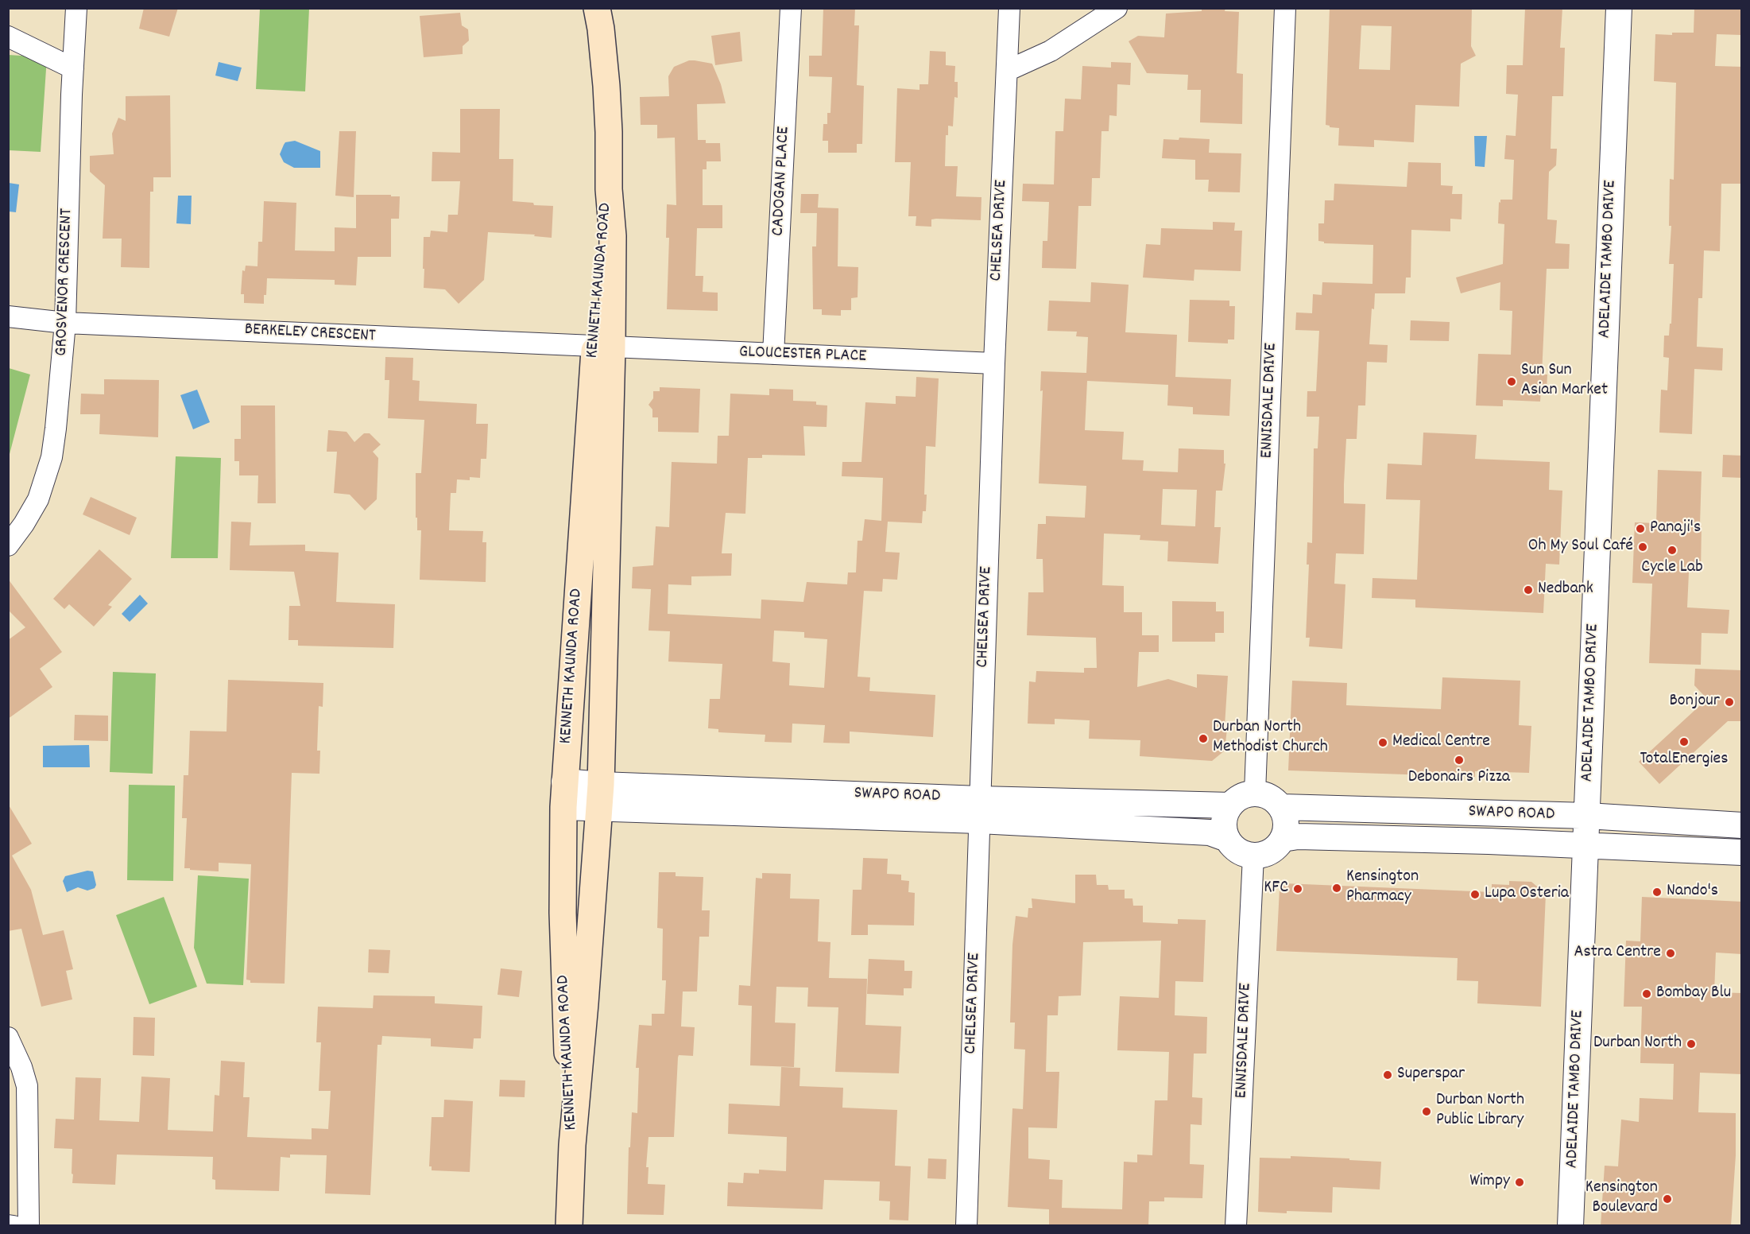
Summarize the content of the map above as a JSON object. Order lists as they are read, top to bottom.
{
  "streets": {
    "main road": ["KENNETH KAUNDA ROAD"],
    "street": [
      "CADOGAN PLACE",
      "CHELSEA DRIVE",
      "ADELAIDE TAMBO DRIVE",
      "GROSVENOR CRESCENT",
      "BERKELEY CRESCENT",
      "GLOUCESTER PLACE",
      "ENNISDALE DRIVE",
      "SWAPO ROAD"
    ]
  },
  "crossings": [
    ["CADOGAN PLACE", "GLOUCESTER PLACE"],
    ["CHELSEA DRIVE", "GLOUCESTER PLACE"],
    ["CHELSEA DRIVE", "SWAPO ROAD"],
    ["ADELAIDE TAMBO DRIVE", "SWAPO ROAD"],
    ["KENNETH KAUNDA ROAD", "BERKELEY CRESCENT"],
    ["KENNETH KAUNDA ROAD", "GLOUCESTER PLACE"],
    ["KENNETH KAUNDA ROAD", "SWAPO ROAD"],
    ["GROSVENOR CRESCENT", "BERKELEY CRESCENT"],
    ["BERKELEY CRESCENT", "GLOUCESTER PLACE"],
    ["ENNISDALE DRIVE", "SWAPO ROAD"]
  ],
  "places": [
    "Sun Sun Asian Market",
    "Panaji's",
    "Oh My Soul Café",
    "Cycle Lab",
    "Nedbank",
    "Bonjour",
    "Durban North Methodist Church",
    "TotalEnergies",
    "Medical Centre",
    "Debonairs Pizza",
    "Kensington Pharmacy",
    "KFC",
    "Nando's",
    "Lupa Osteria",
    "Astra Centre",
    "Bombay Blu",
    "Durban North",
    "Superspar",
    "Durban North Public Library",
    "Wimpy",
    "Kensington Boulevard"
  ]
}
